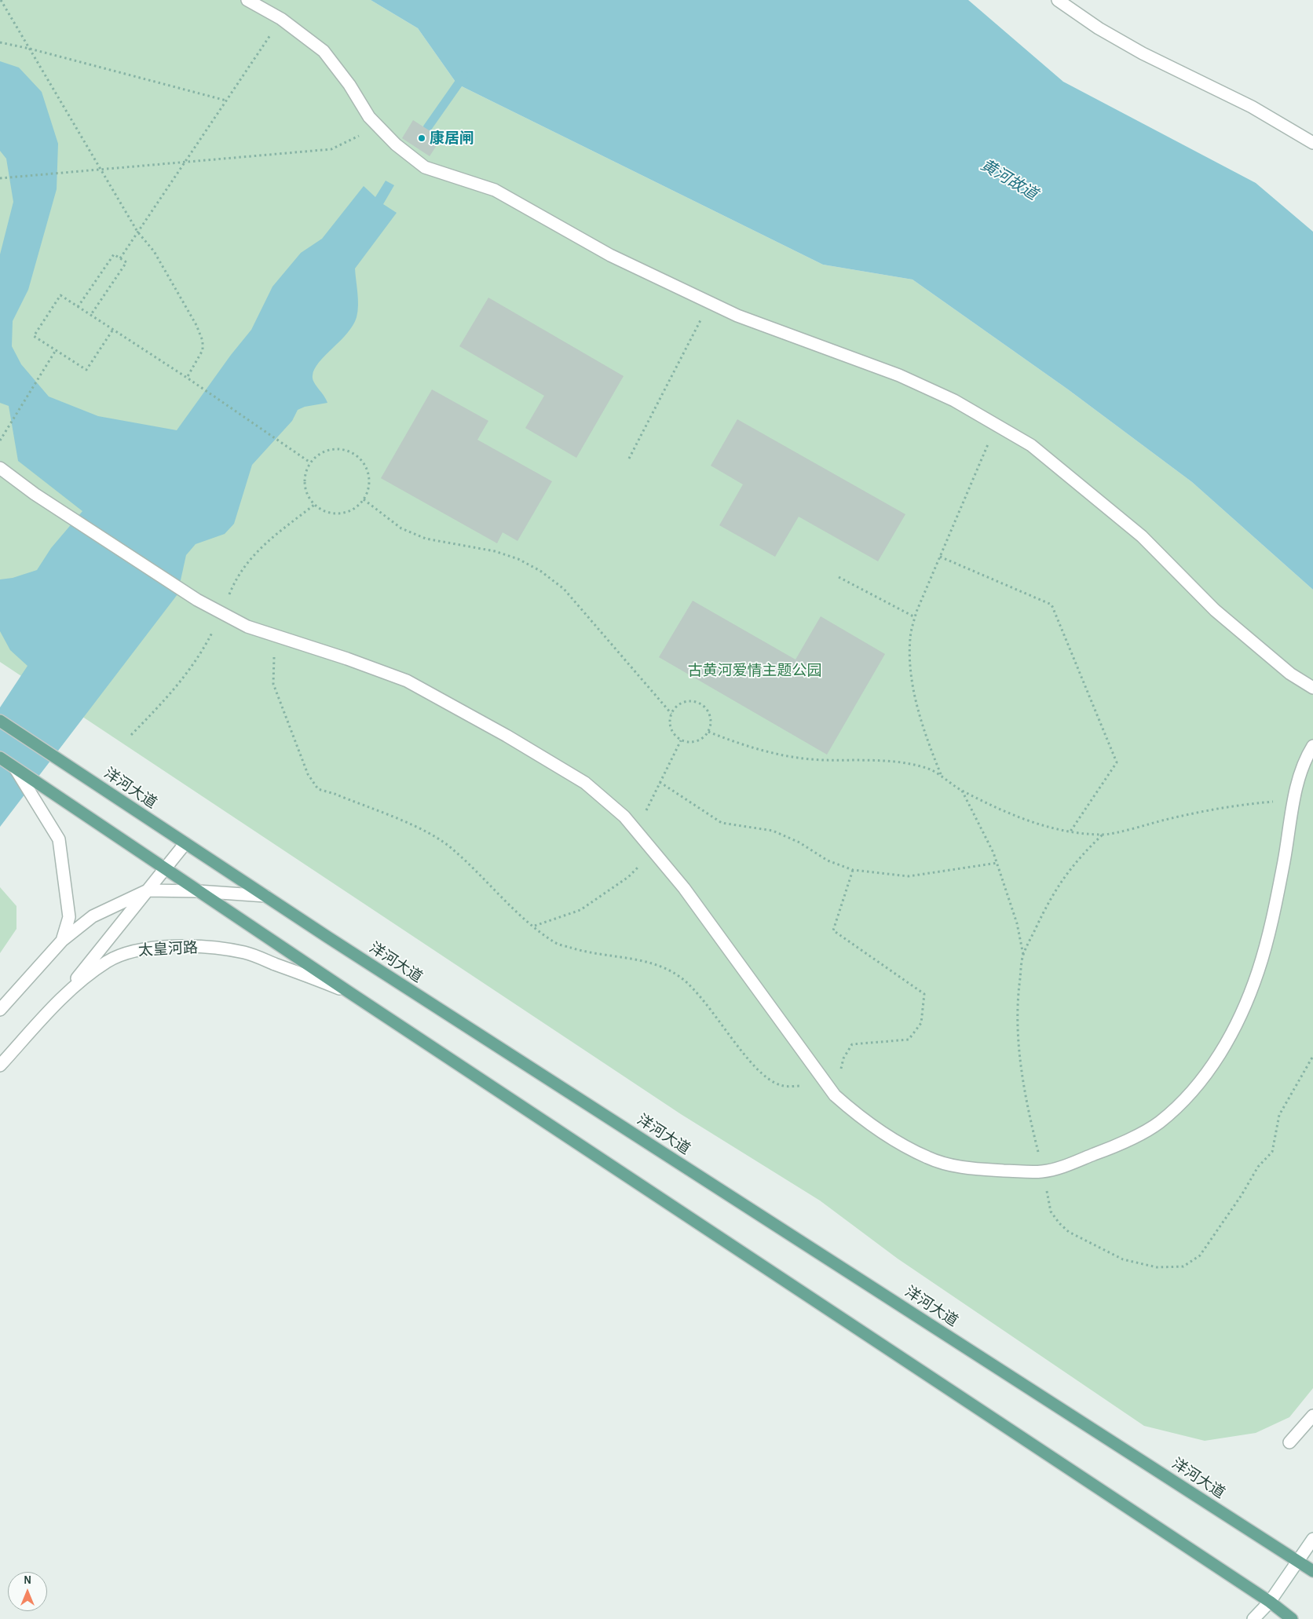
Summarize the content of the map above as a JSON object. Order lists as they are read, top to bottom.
{
  "streets": {
    "main road": ["洋河大道"],
    "street": ["太皇河路"]
  },
  "water": ["黄河故道"],
  "parks": ["古黄河爱情主题公园"],
  "places": ["康居闸"],
  "north": "top"
}
